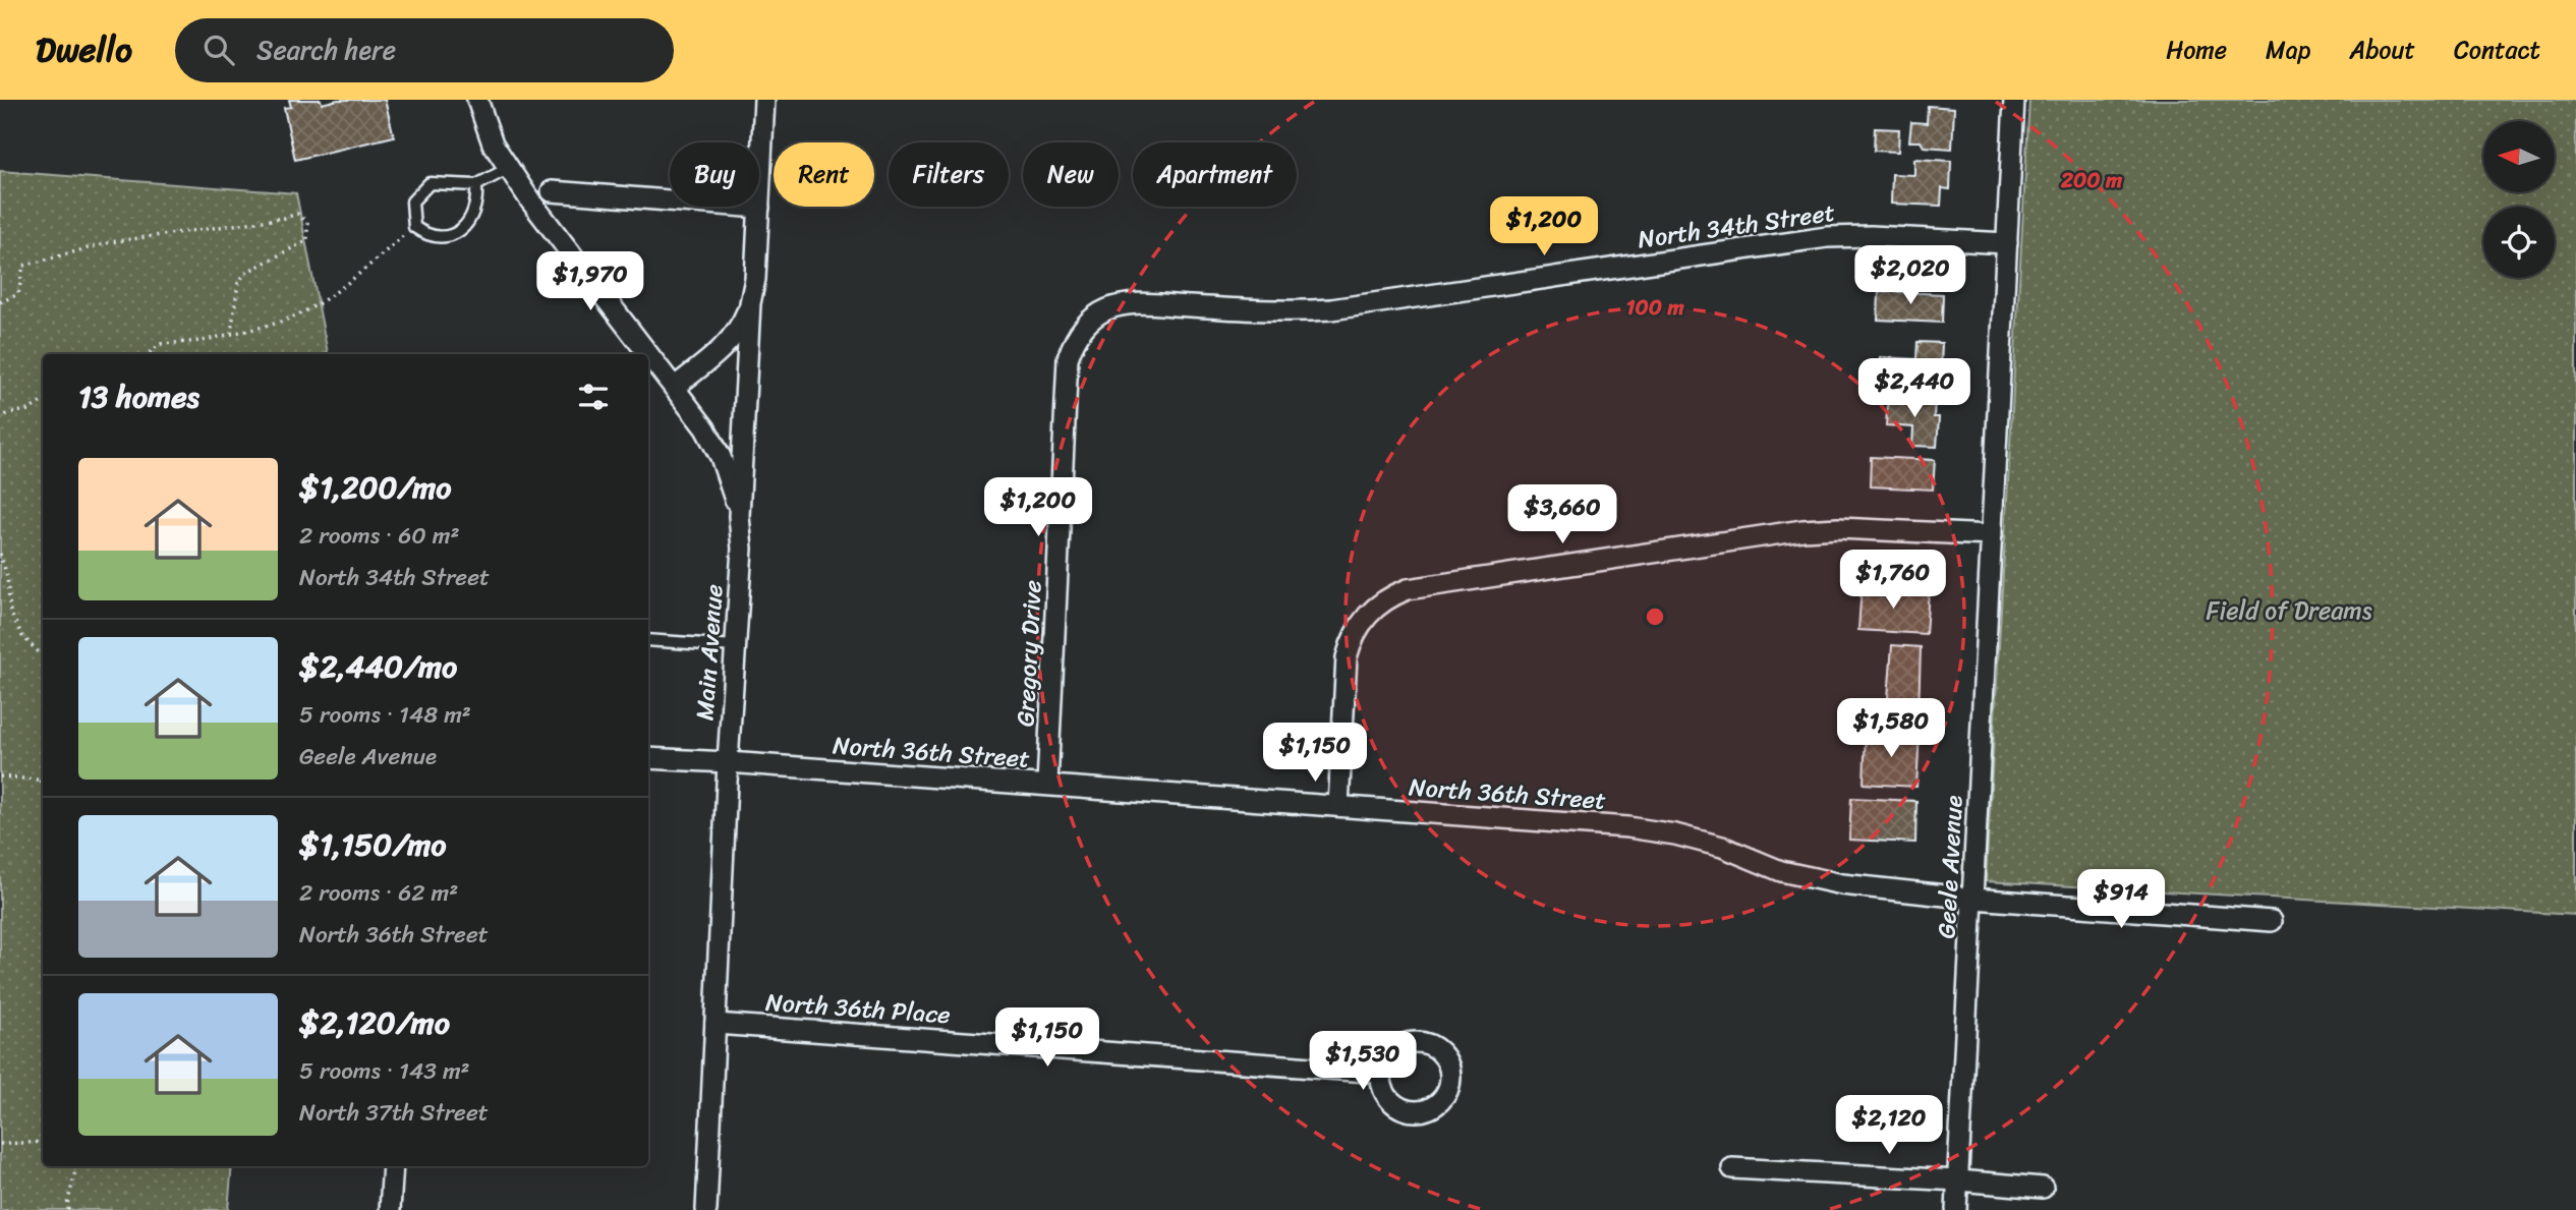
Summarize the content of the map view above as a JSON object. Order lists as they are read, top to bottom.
{
  "streets": {
    "street": [
      "North 34th Street",
      "Main Avenue",
      "Gregory Drive",
      "North 36th Street",
      "Geele Avenue",
      "North 36th Place"
    ]
  },
  "crossings": [
    ["North 34th Street", "Gregory Drive"],
    ["North 34th Street", "Geele Avenue"],
    ["Main Avenue", "North 36th Street"],
    ["Main Avenue", "North 36th Place"],
    ["Gregory Drive", "North 36th Street"],
    ["North 36th Street", "Geele Avenue"]
  ],
  "parks": ["Field of Dreams"],
  "north": "left",
  "page": {
    "header": "Dwello",
    "search": "Search here",
    "nav": [
      "Home",
      "Map",
      "About",
      "Contact"
    ],
    "chip": [
      "Buy",
      "Rent",
      "Filters",
      "New",
      "Apartment"
    ],
    "price": [
      "$1,200",
      "$2,020",
      "$1,970",
      "$2,440",
      "$1,200",
      "$3,660",
      "$1,760",
      "$1,580",
      "$1,150",
      "$914",
      "$1,150",
      "$1,530",
      "$2,120"
    ],
    "heading": "13 homes",
    "list": [
      {
        "name": "$1,200/mo",
        "note": "2 rooms · 60 m² · North 34th Street"
      },
      {
        "name": "$2,440/mo",
        "note": "5 rooms · 148 m² · Geele Avenue"
      },
      {
        "name": "$1,150/mo",
        "note": "2 rooms · 62 m² · North 36th Street"
      },
      {
        "name": "$2,120/mo",
        "note": "5 rooms · 143 m² · North 37th Street"
      }
    ]
  },
  "rings": ["200 m", "100 m"]
}
